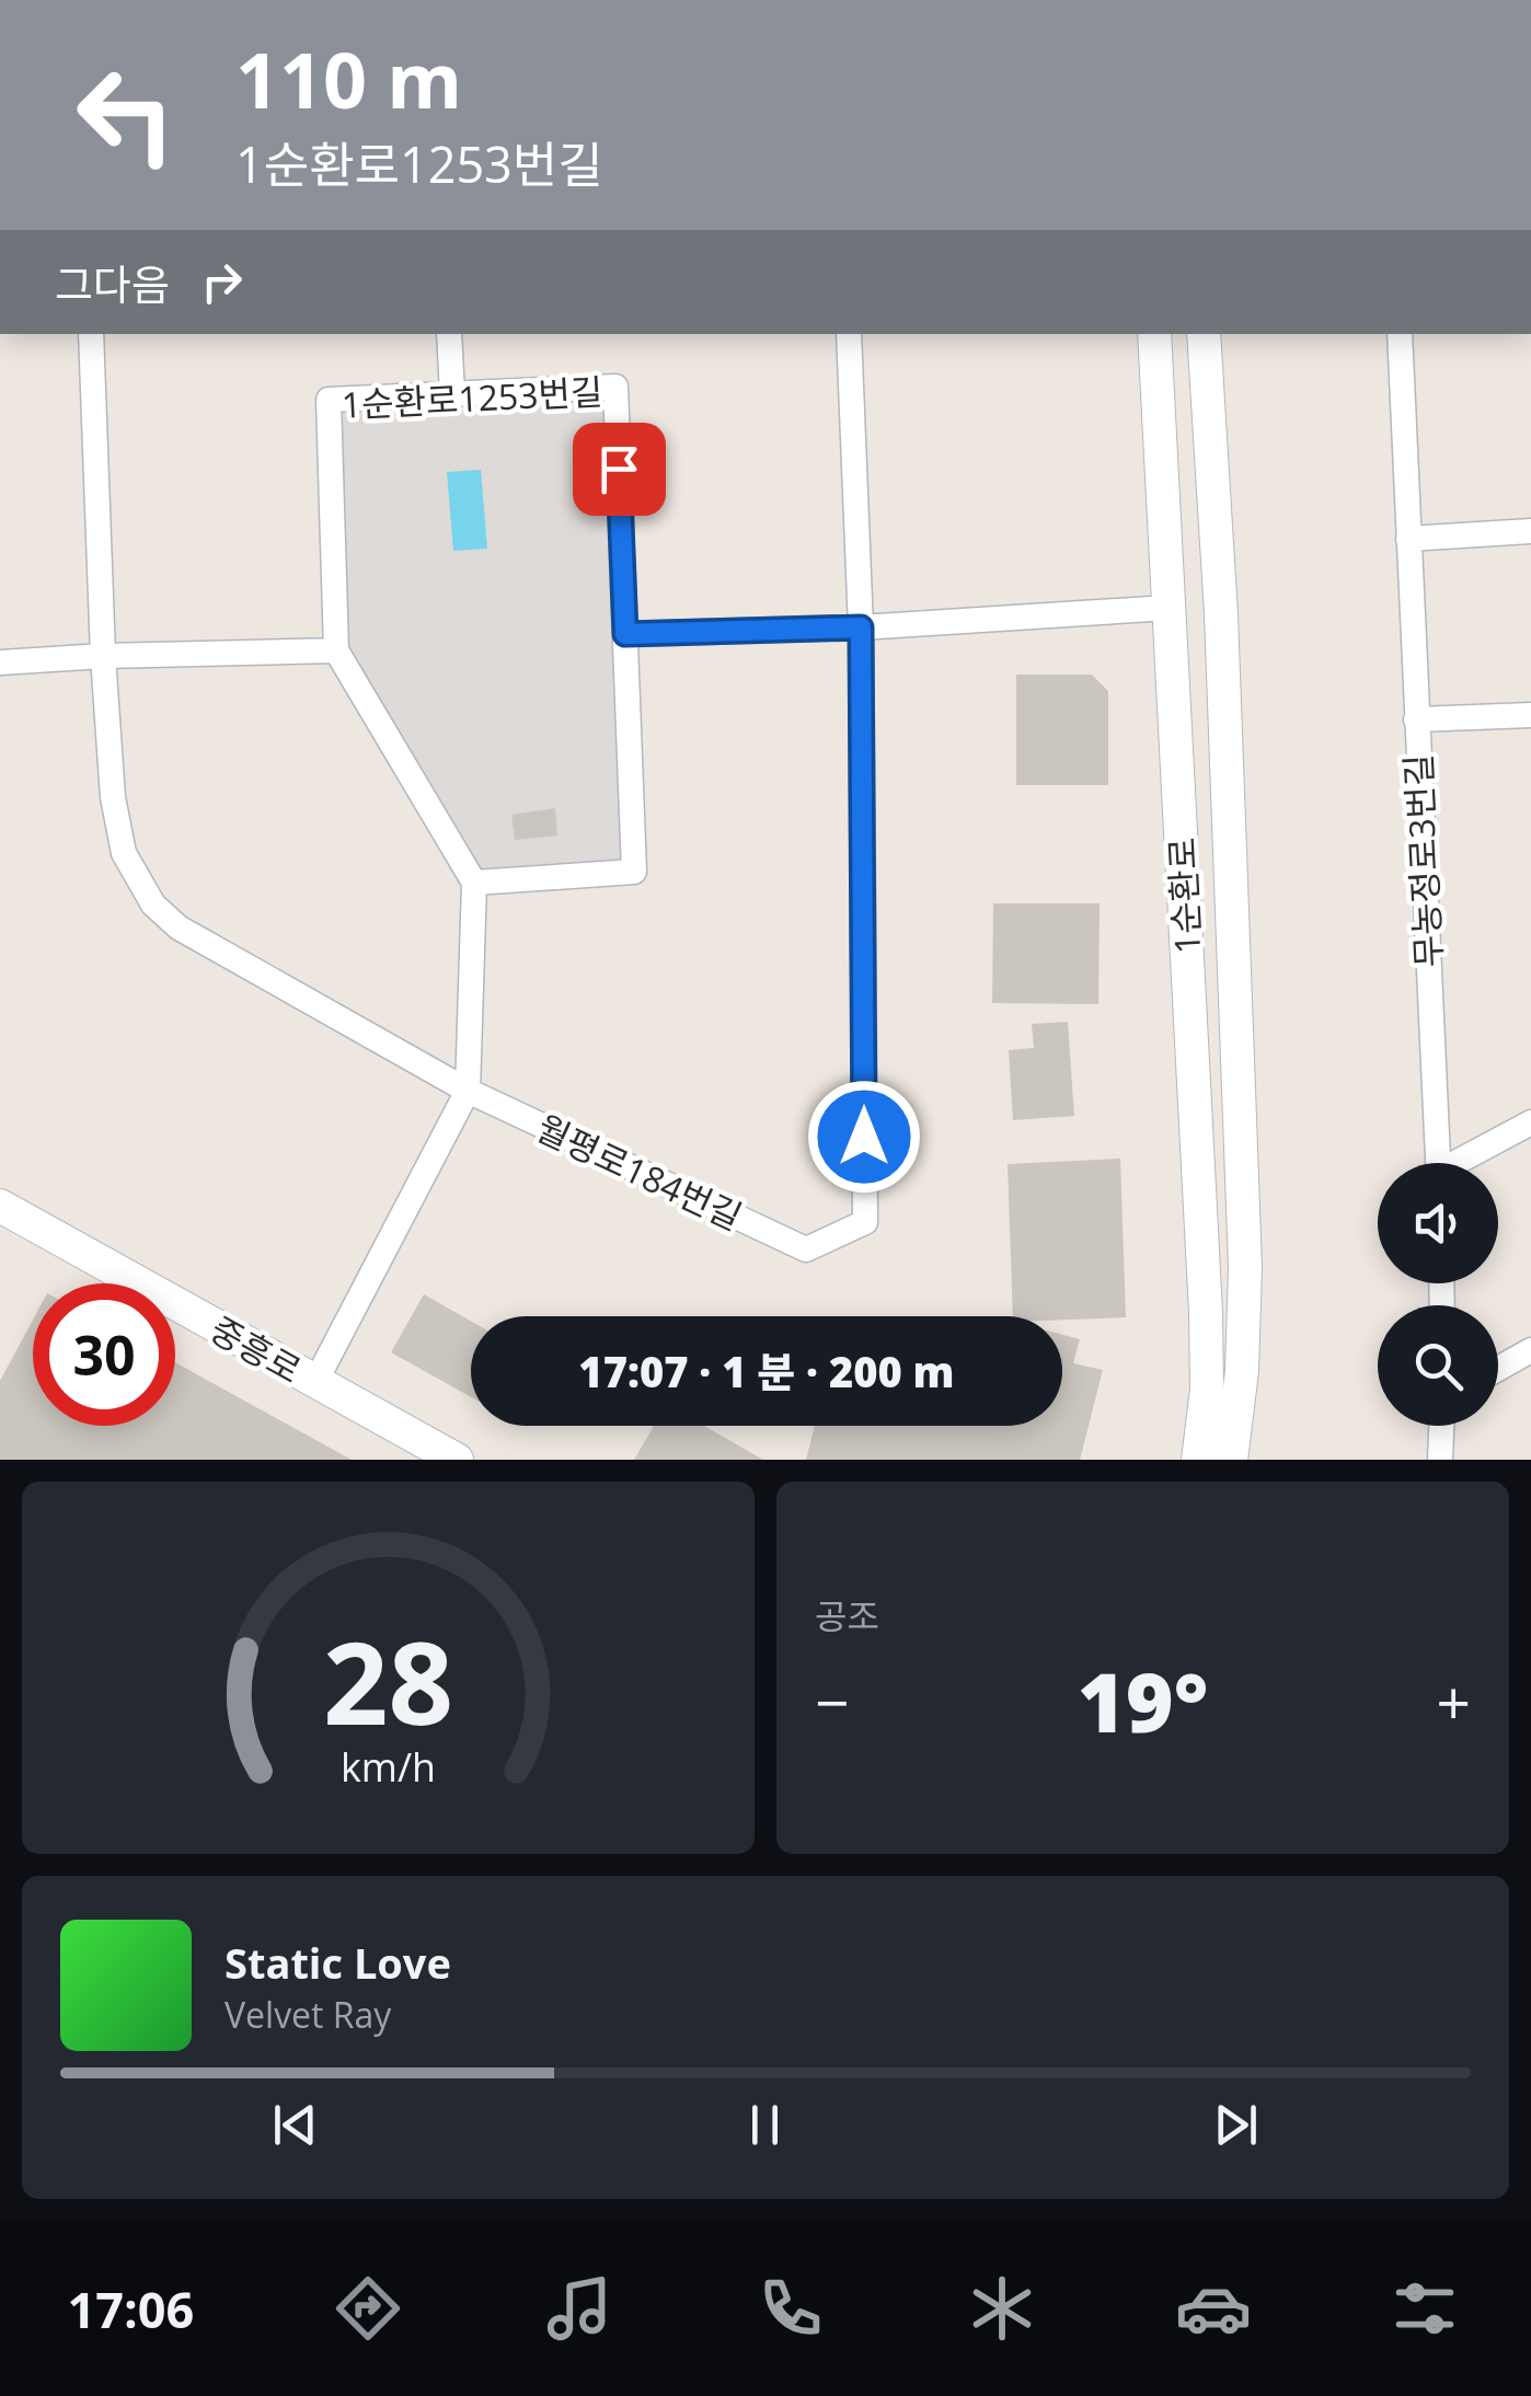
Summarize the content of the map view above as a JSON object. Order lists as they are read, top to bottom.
{
  "streets": {
    "street": [
      "1순환로1253번길",
      "무농정로3번길",
      "1순환로",
      "월평로184번길",
      "중흥로"
    ]
  },
  "page": {
    "turn": ["110 m", "1순환로1253번길"],
    "then": "그다음",
    "limit": "30",
    "trip": "17:07 · 1 분 · 200 m",
    "tile": "공조",
    "heat": ["−", "19°", "+"],
    "song": ["Static Love", "Velvet Ray"],
    "tabs": "17:06",
    "gauge": ["28", "km/h"]
  }
}
